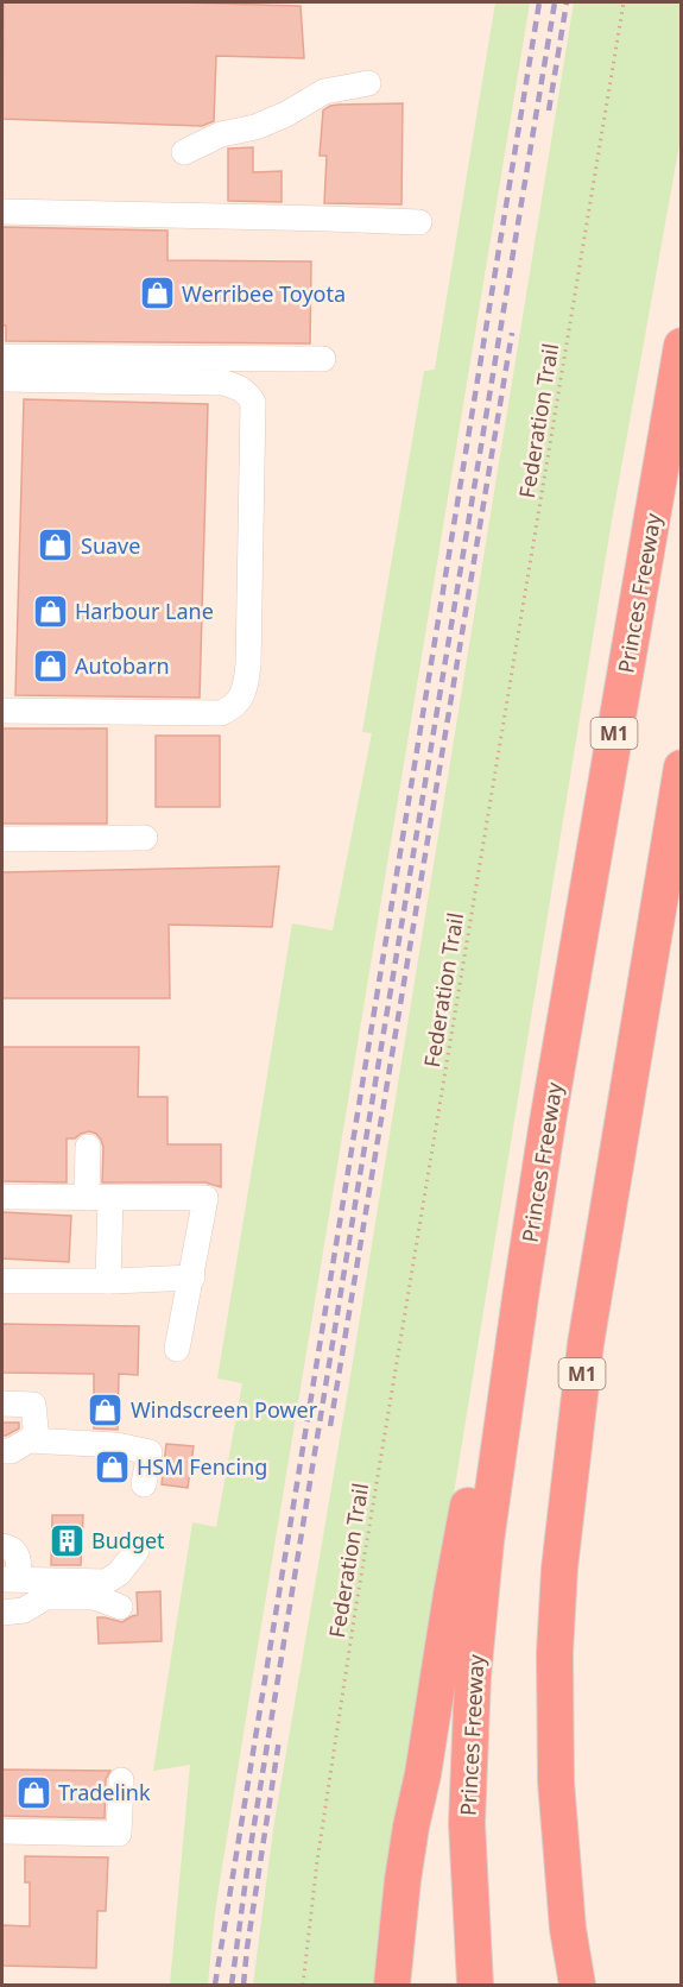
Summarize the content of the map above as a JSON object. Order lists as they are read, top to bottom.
{
  "streets": {
    "highway": ["Princes Freeway", "M1"],
    "path": ["Federation Trail"]
  },
  "places": {
    "shop": [
      "Werribee Toyota",
      "Suave",
      "Harbour Lane",
      "Autobarn",
      "Windscreen Power",
      "HSM Fencing",
      "Tradelink"
    ],
    "building": ["Budget"]
  }
}
